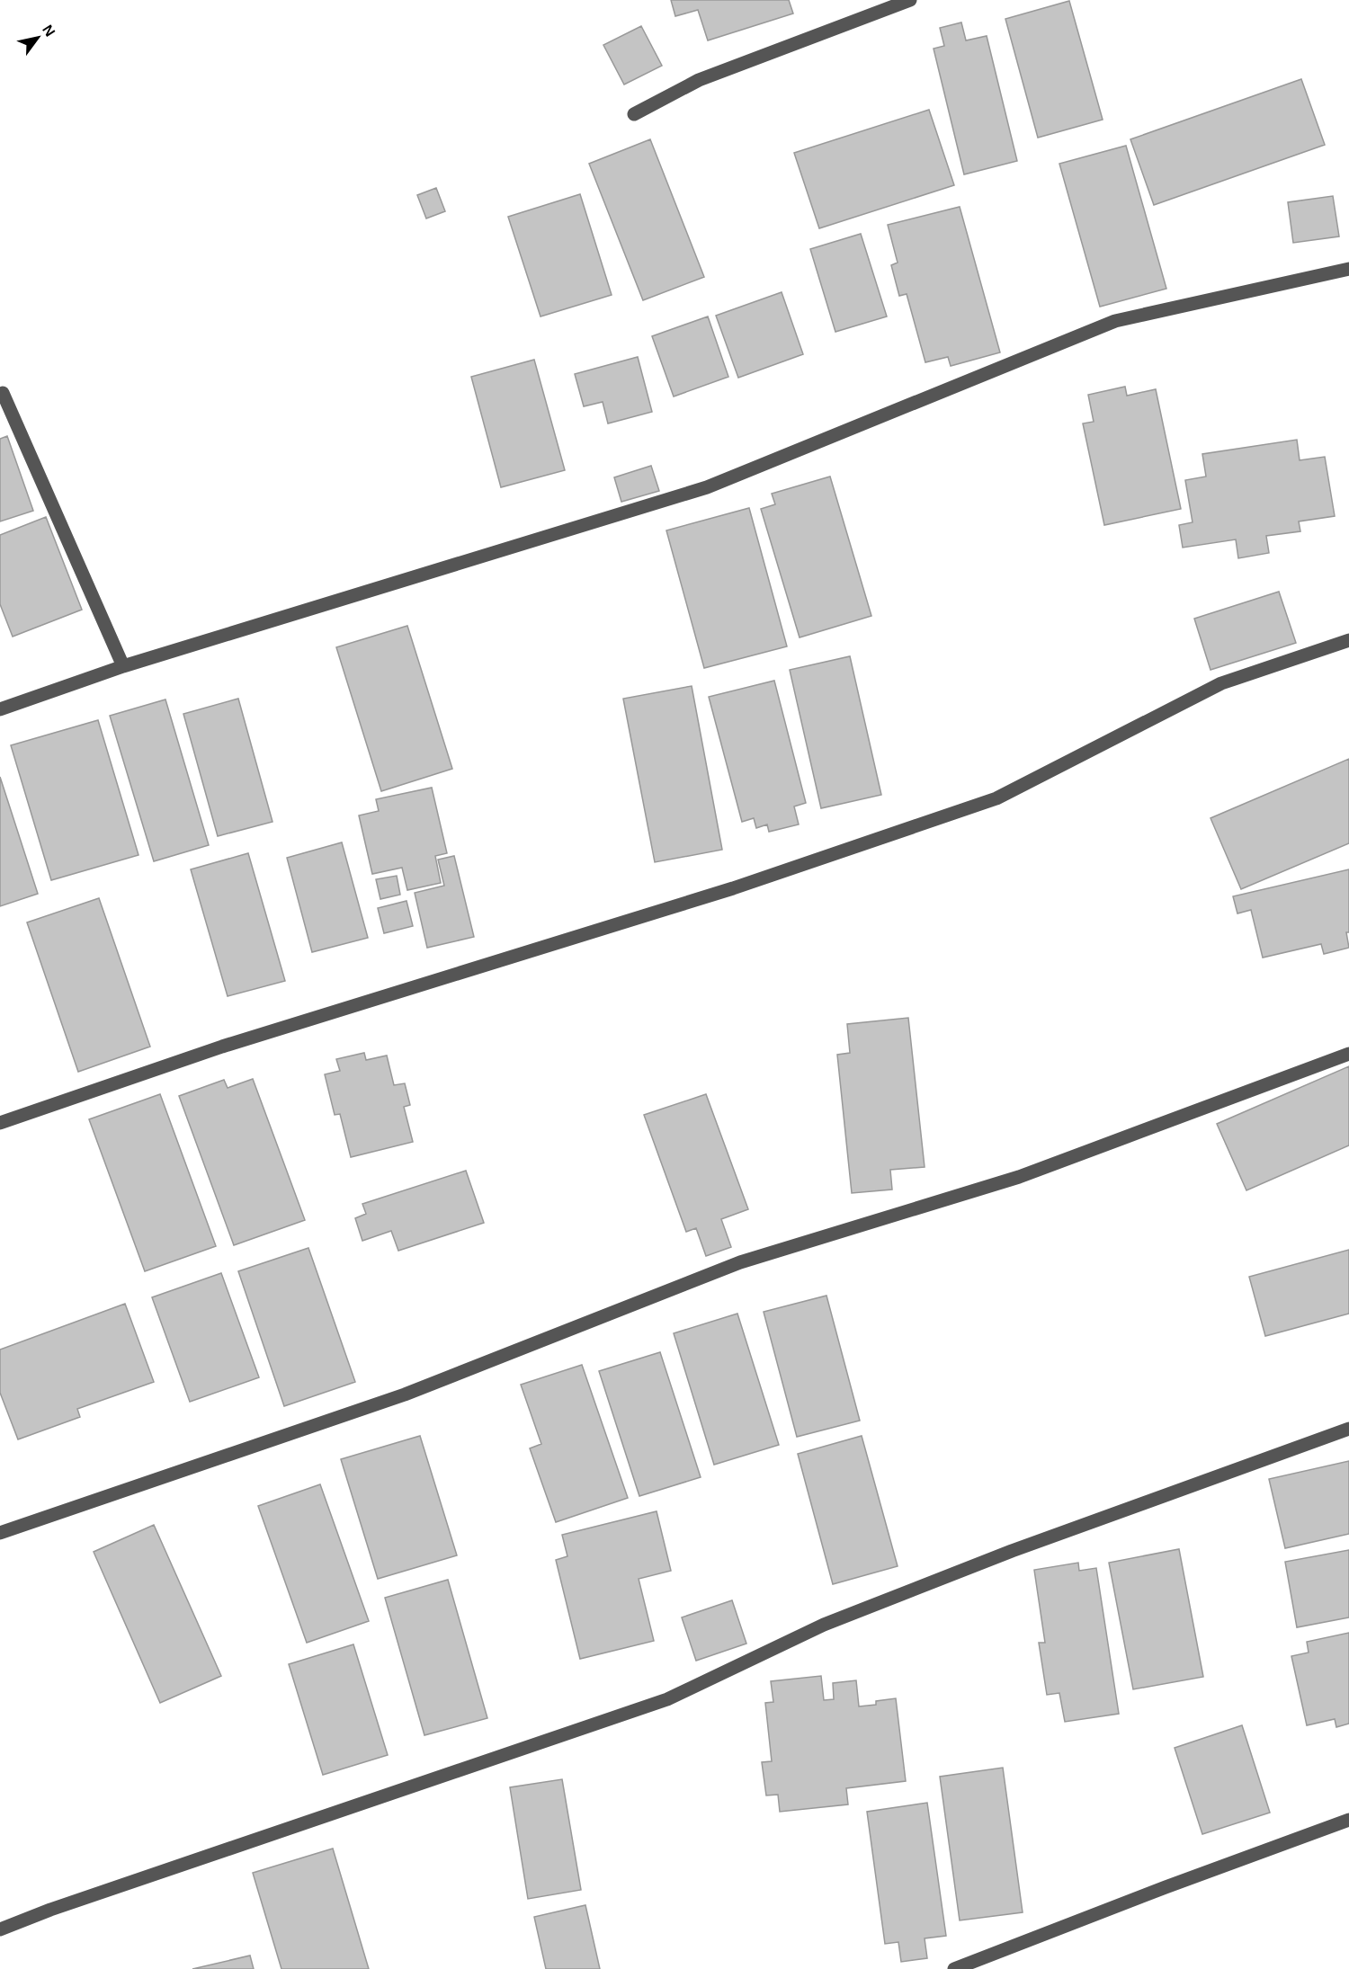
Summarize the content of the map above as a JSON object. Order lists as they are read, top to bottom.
{
  "north": "top right"
}
